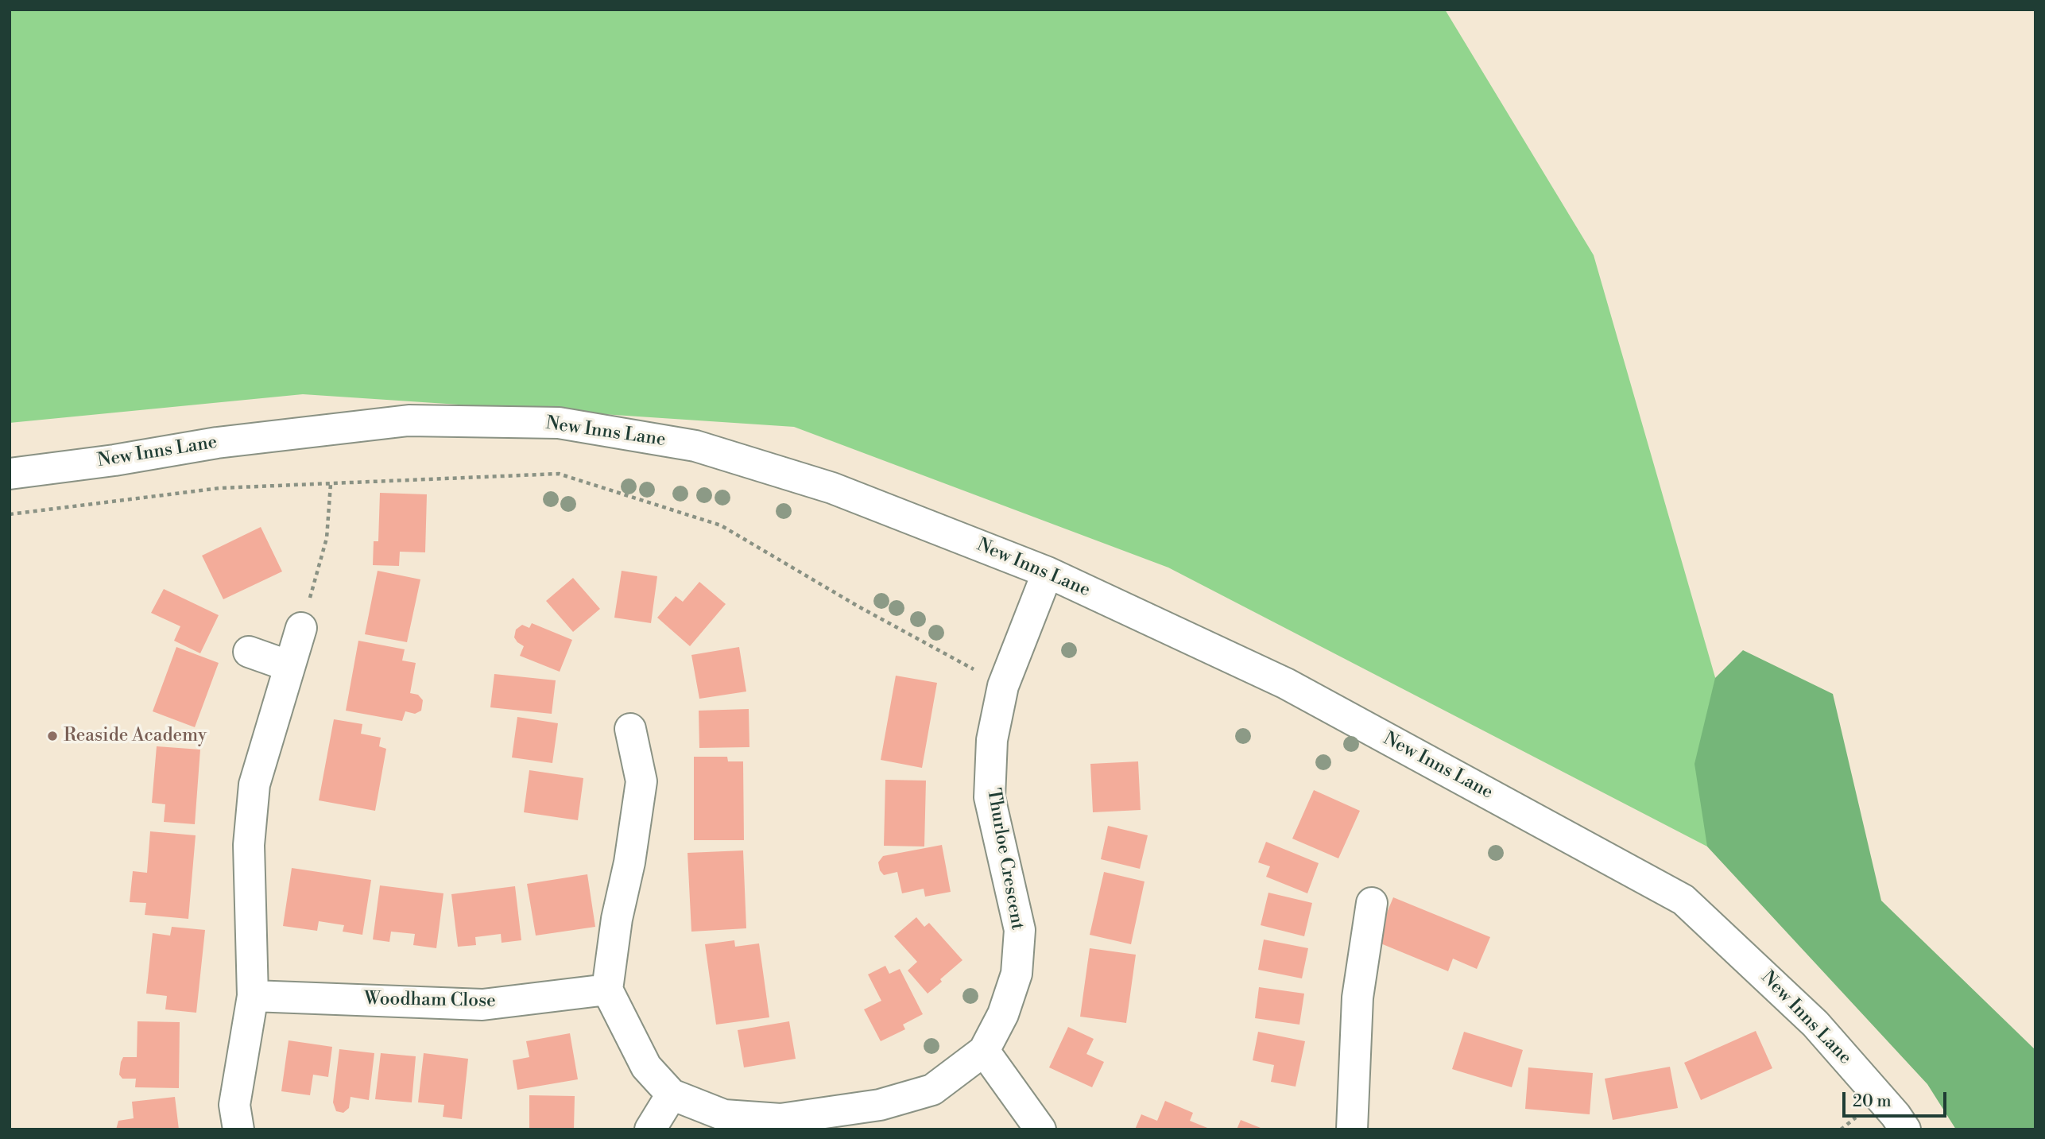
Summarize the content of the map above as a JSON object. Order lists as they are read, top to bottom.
{
  "streets": {
    "street": ["New Inns Lane", "Thurloe Crescent", "Woodham Close"]
  },
  "crossings": [
    ["New Inns Lane", "Thurloe Crescent"],
    ["Thurloe Crescent", "Woodham Close"]
  ],
  "places": ["Reaside Academy"],
  "scale_bar": "20 m"
}
